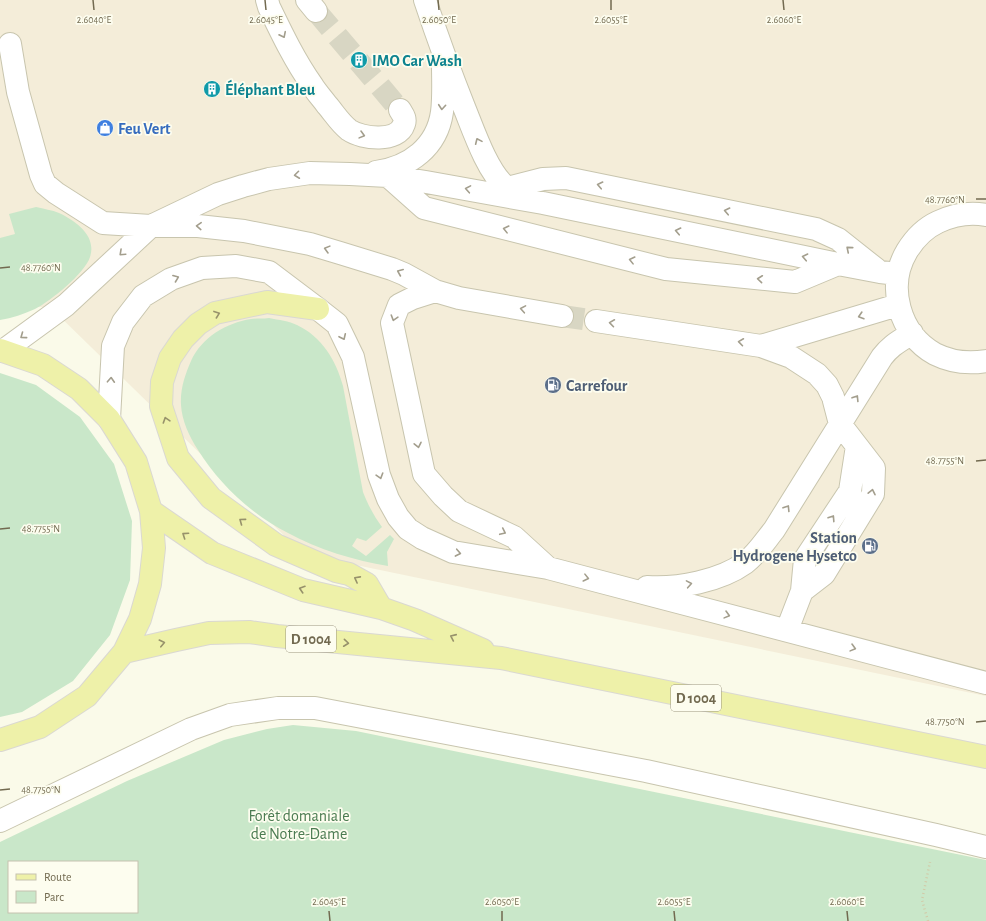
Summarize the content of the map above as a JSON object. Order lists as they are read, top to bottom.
{
  "streets": {
    "main road": ["D 1004"]
  },
  "parks": ["Forêt domaniale de Notre-Dame"],
  "places": {
    "building": ["IMO Car Wash", "Éléphant Bleu"],
    "shop": ["Feu Vert"],
    "fuel station": ["Carrefour", "Station Hydrogene Hysetco"]
  },
  "legend": ["Route", "Parc"],
  "coordinates": [
    "2.6040°E",
    "2.6045°E",
    "2.6050°E",
    "2.6055°E",
    "2.6060°E",
    "48.7760°N",
    "48.7755°N",
    "48.7750°N"
  ]
}
